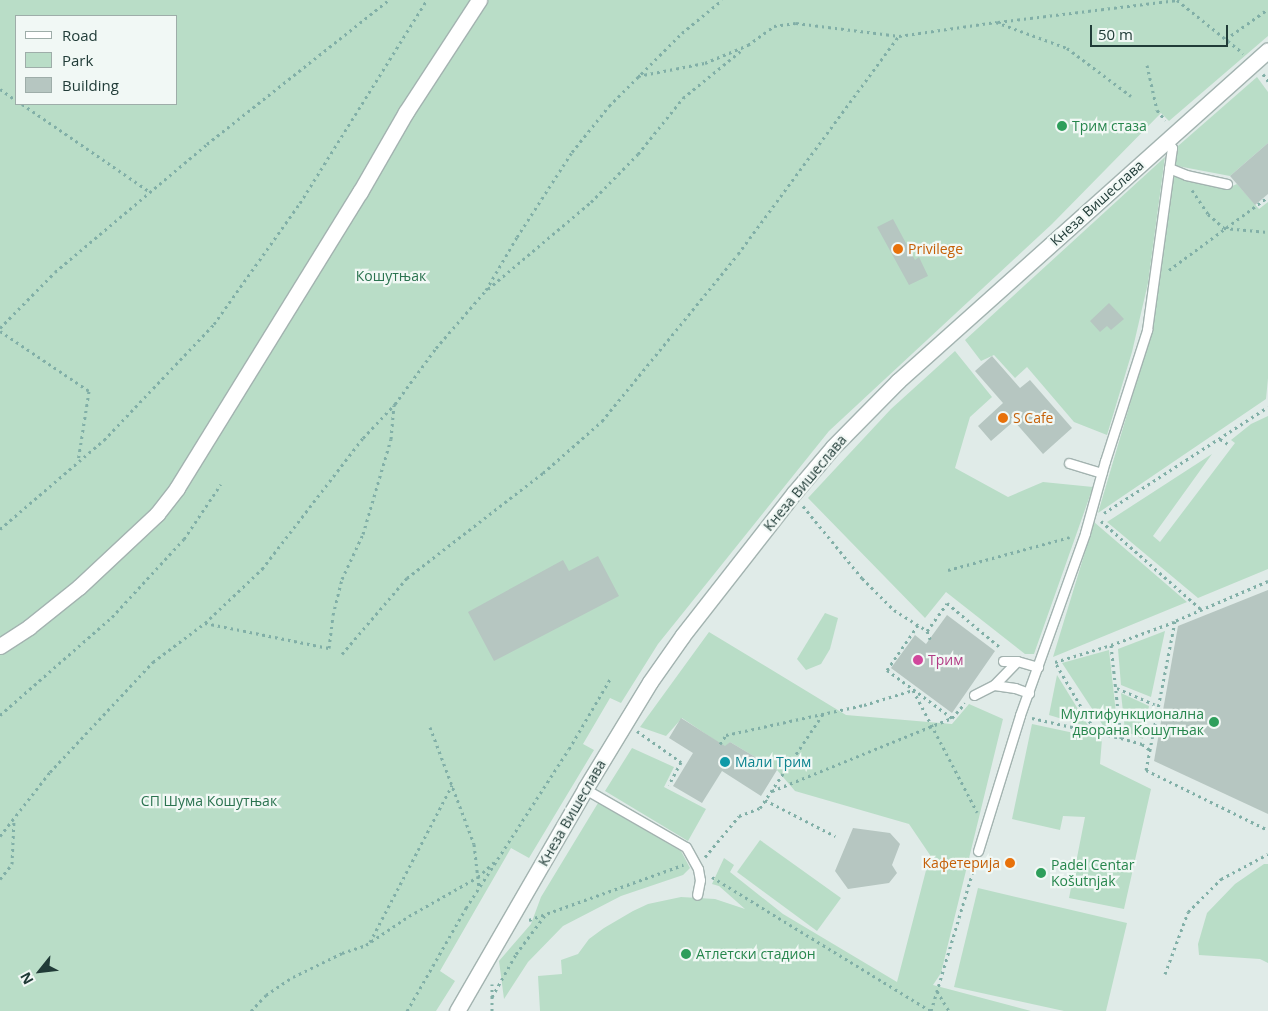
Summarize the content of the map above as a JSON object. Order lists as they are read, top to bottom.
{
  "streets": {
    "street": ["Кнеза Вишеслава"]
  },
  "parks": ["Кошутњак", "СП Шума Кошутњак"],
  "places": [
    "Трим стаза",
    "Privilege",
    "S Cafe",
    "Трим",
    "Мултифункционална дворана Кошутњак",
    "Мали Трим",
    "Кафетерија",
    "Padel Centar Košutnjak",
    "Атлетски стадион"
  ],
  "legend": ["Road", "Park", "Building"],
  "scale_bar": "50 m",
  "north": "bottom left"
}
